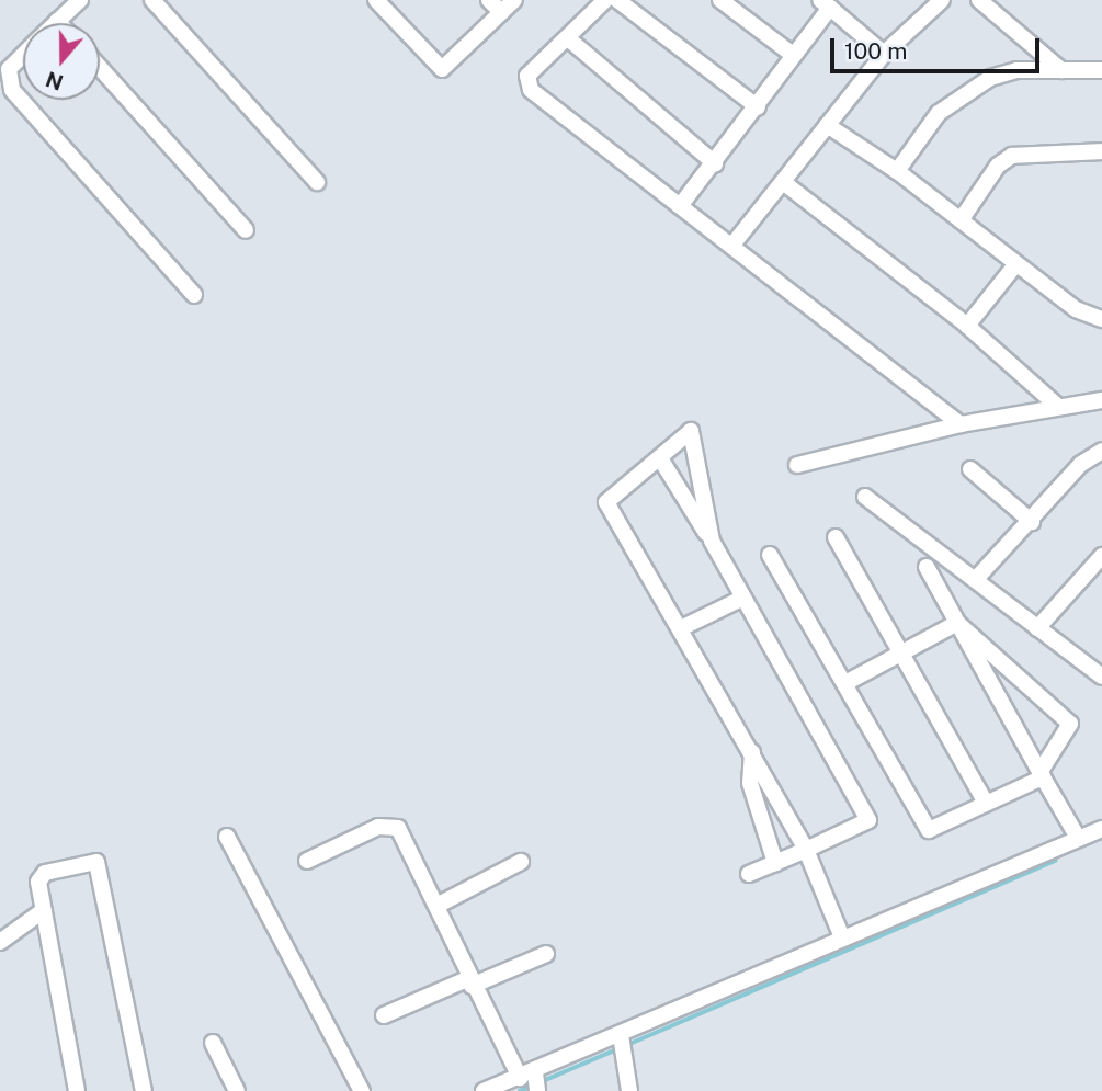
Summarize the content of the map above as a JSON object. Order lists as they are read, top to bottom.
{
  "scale_bar": "100 m",
  "north": "bottom"
}
